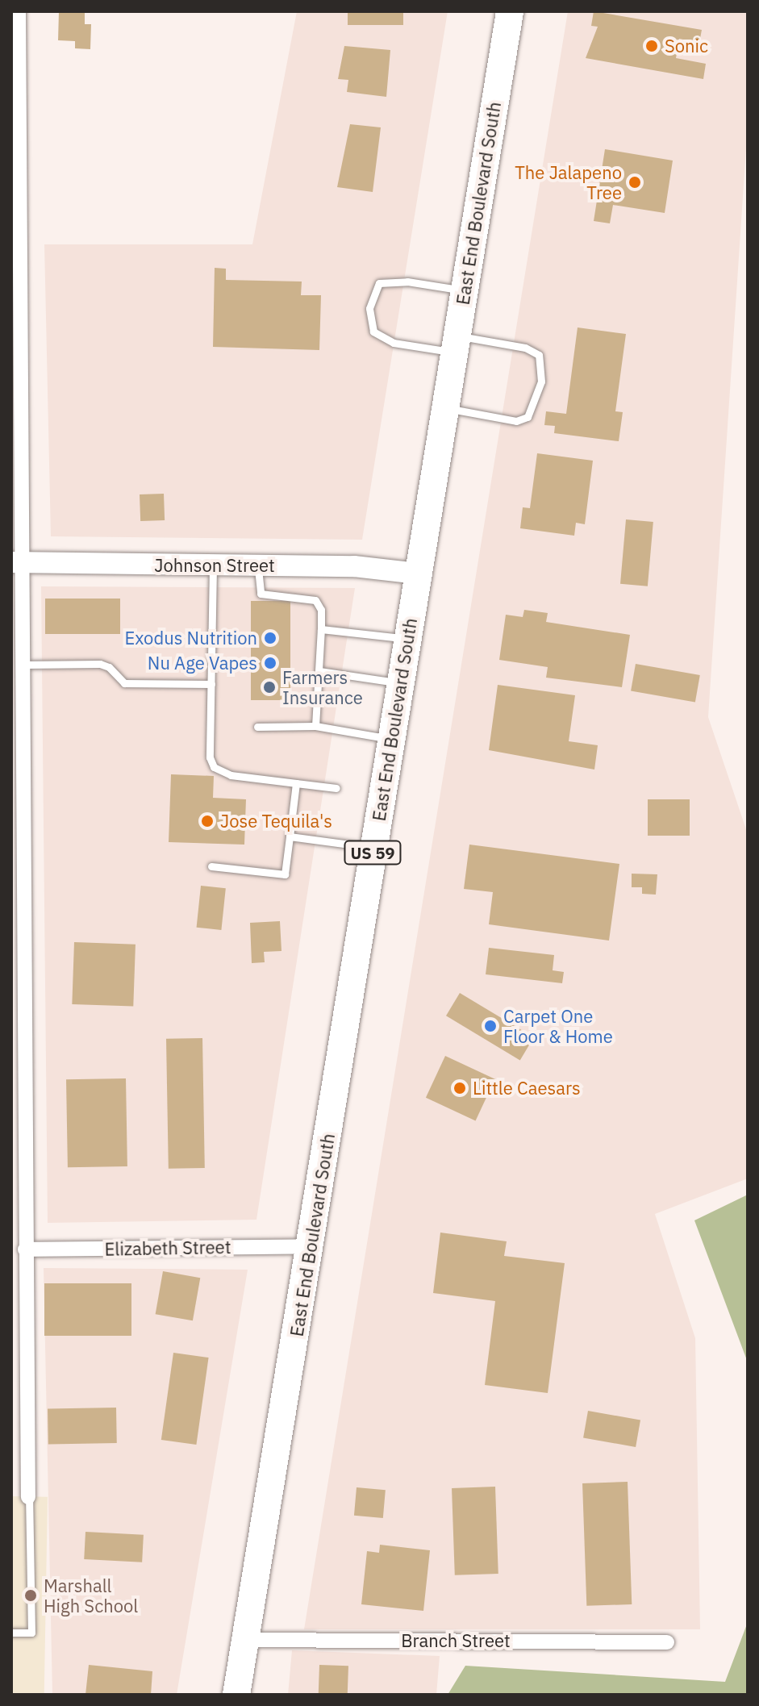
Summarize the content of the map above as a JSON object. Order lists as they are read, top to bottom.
{
  "streets": {
    "highway": ["East End Boulevard South", "US 59"],
    "street": ["Johnson Street", "Elizabeth Street", "Branch Street"]
  },
  "crossings": [
    ["East End Boulevard South", "Johnson Street"],
    ["East End Boulevard South", "Elizabeth Street"],
    ["East End Boulevard South", "Branch Street"]
  ],
  "places": [
    "Sonic",
    "The Jalapeno Tree",
    "Exodus Nutrition",
    "Nu Age Vapes",
    "Farmers Insurance",
    "Jose Tequila's",
    "Carpet One Floor & Home",
    "Little Caesars",
    "Marshall High School"
  ]
}
